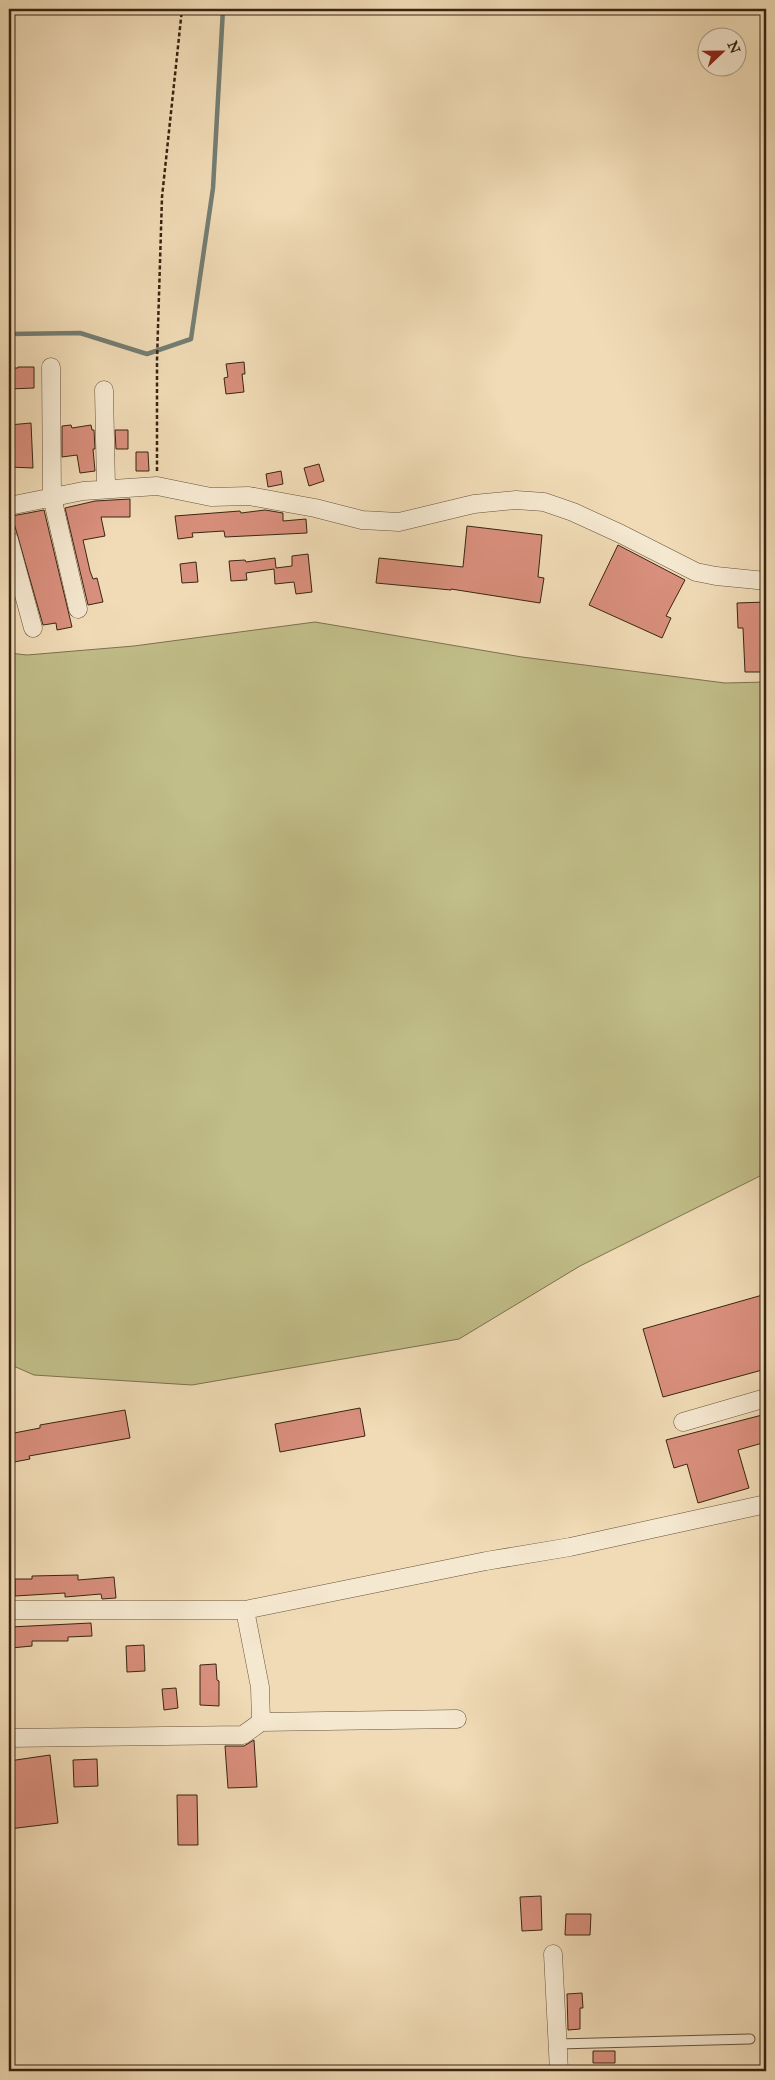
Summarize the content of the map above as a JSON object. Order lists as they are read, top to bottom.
{
  "north": "right"
}
